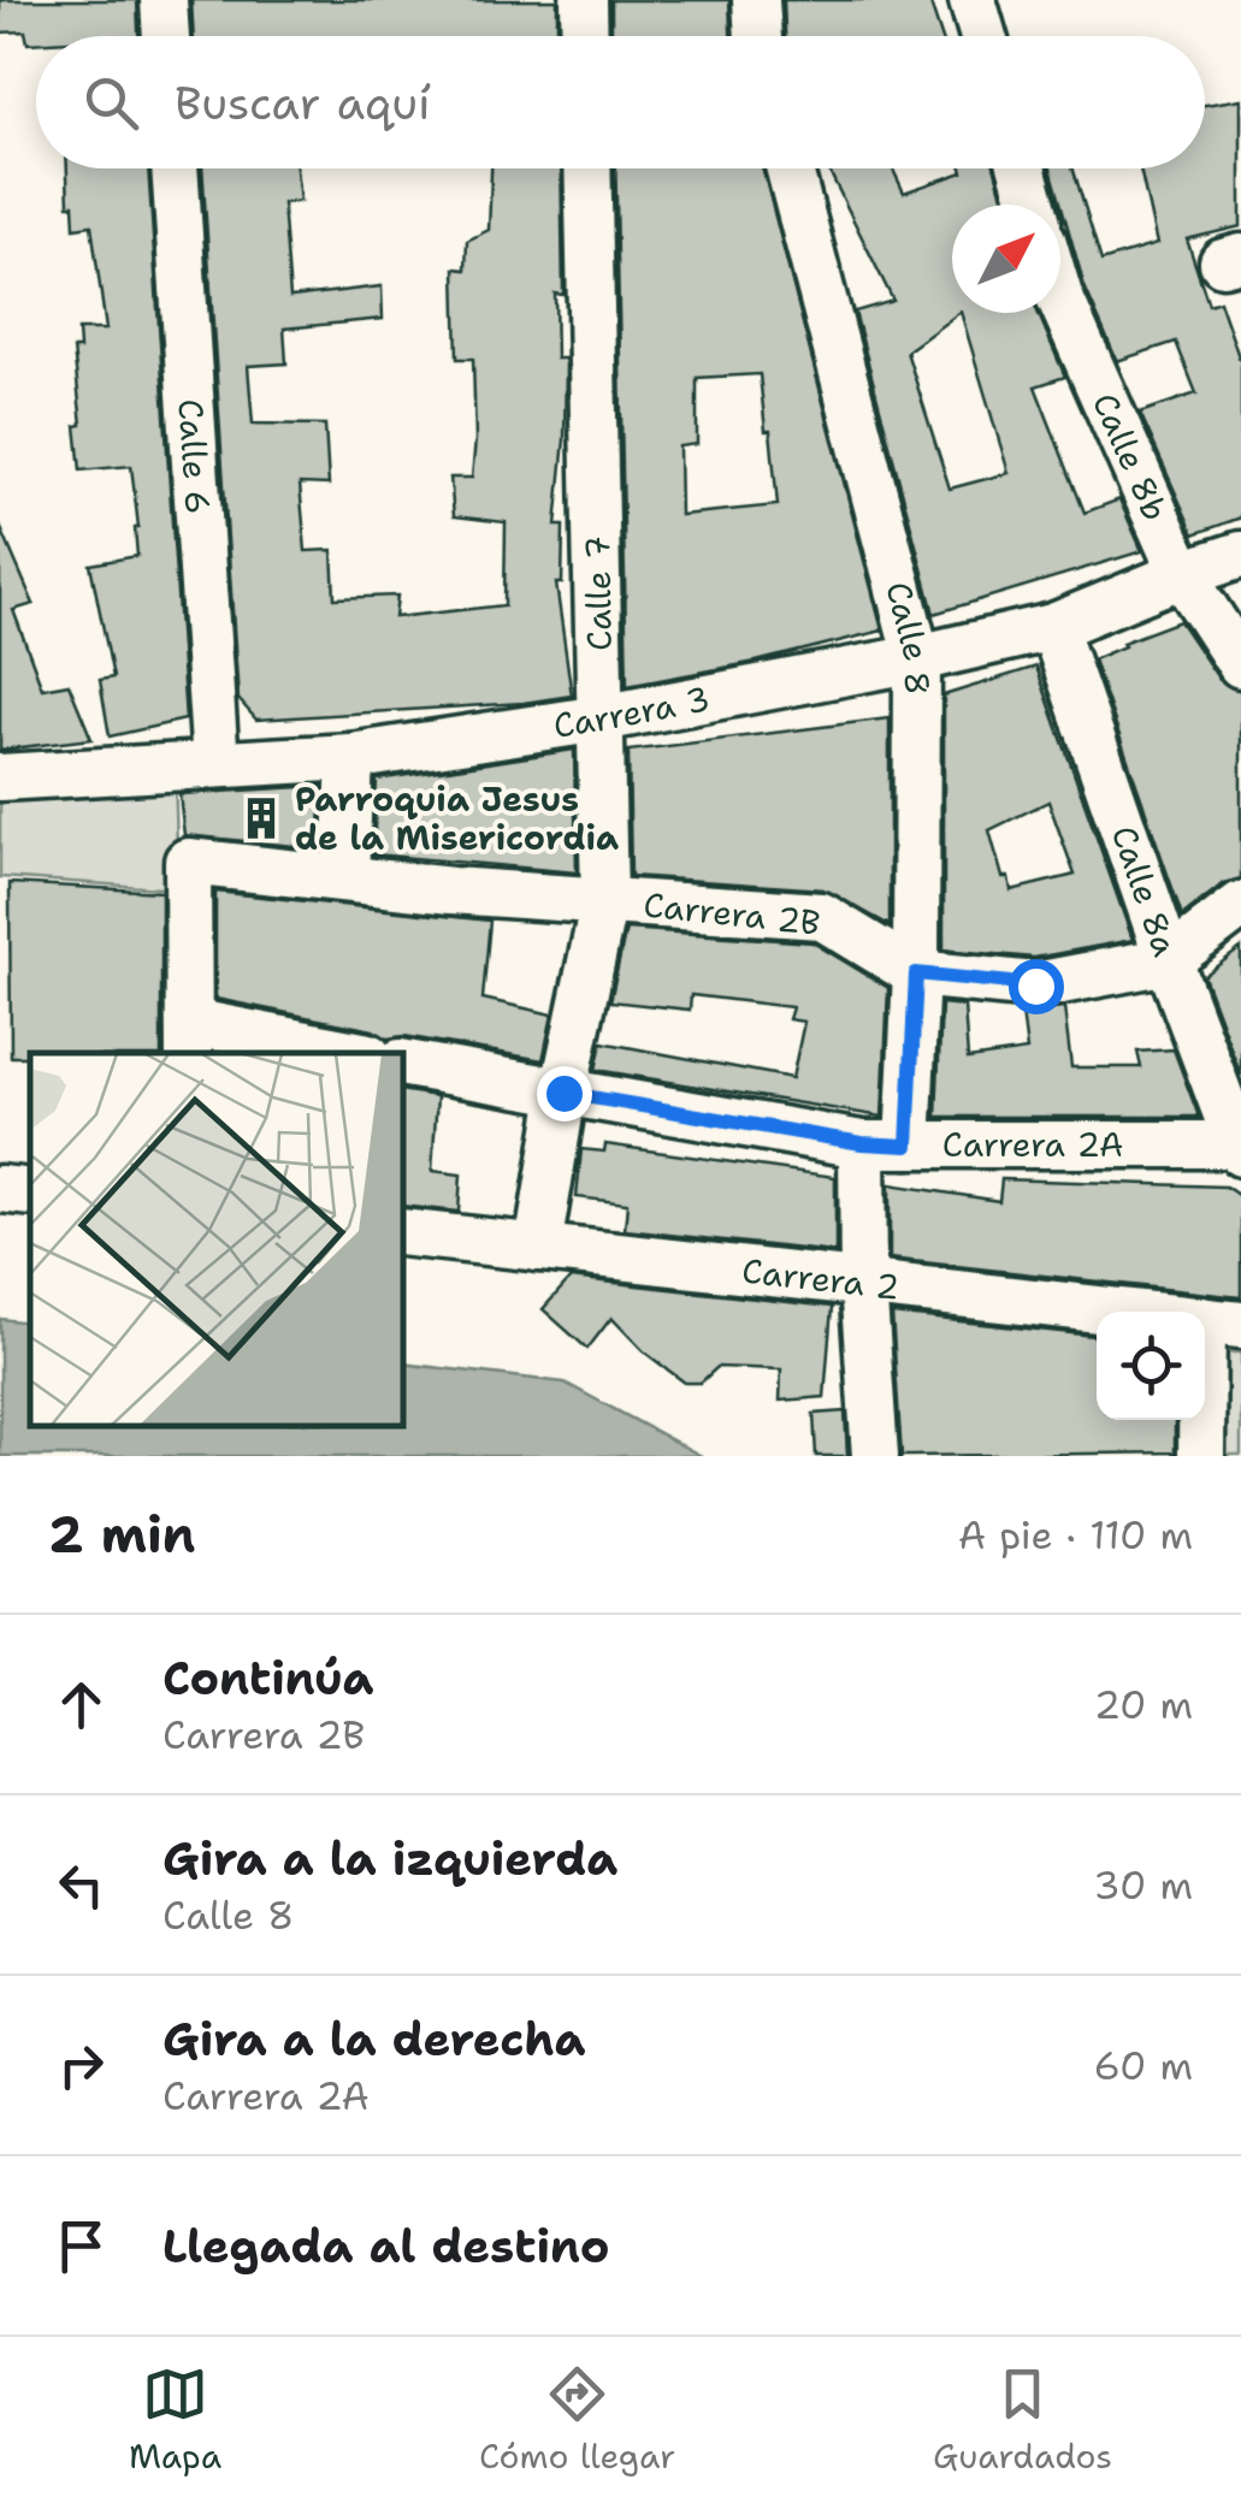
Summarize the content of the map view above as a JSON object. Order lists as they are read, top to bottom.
{
  "streets": {
    "street": [
      "Calle 6",
      "Calle 8b",
      "Calle 7",
      "Calle 8",
      "Carrera 3",
      "Calle 8a",
      "Carrera 2B",
      "Carrera 2A",
      "Carrera 2"
    ]
  },
  "crossings": [
    ["Calle 6", "Carrera 3"],
    ["Calle 8b", "Carrera 3"],
    ["Calle 7", "Carrera 3"],
    ["Calle 7", "Carrera 2B"],
    ["Calle 7", "Carrera 2A"],
    ["Calle 7", "Carrera 2"],
    ["Calle 8", "Carrera 3"],
    ["Calle 8", "Carrera 2B"],
    ["Calle 8", "Carrera 2A"],
    ["Carrera 3", "Calle 8a"],
    ["Calle 8a", "Carrera 2B"],
    ["Calle 8a", "Carrera 2A"]
  ],
  "places": {
    "building": ["Parroquia Jesus de la Misericordia"]
  },
  "north": "top right",
  "page": {
    "search": "Buscar aquí",
    "heading": ["2 min", "A pie · 110 m"],
    "list": [
      ["Continúa", "Carrera 2B", "20 m"],
      ["Gira a la izquierda", "Calle 8", "30 m"],
      ["Gira a la derecha", "Carrera 2A", "60 m"],
      "Llegada al destino"
    ],
    "nav": ["Mapa", "Cómo llegar", "Guardados"]
  }
}
